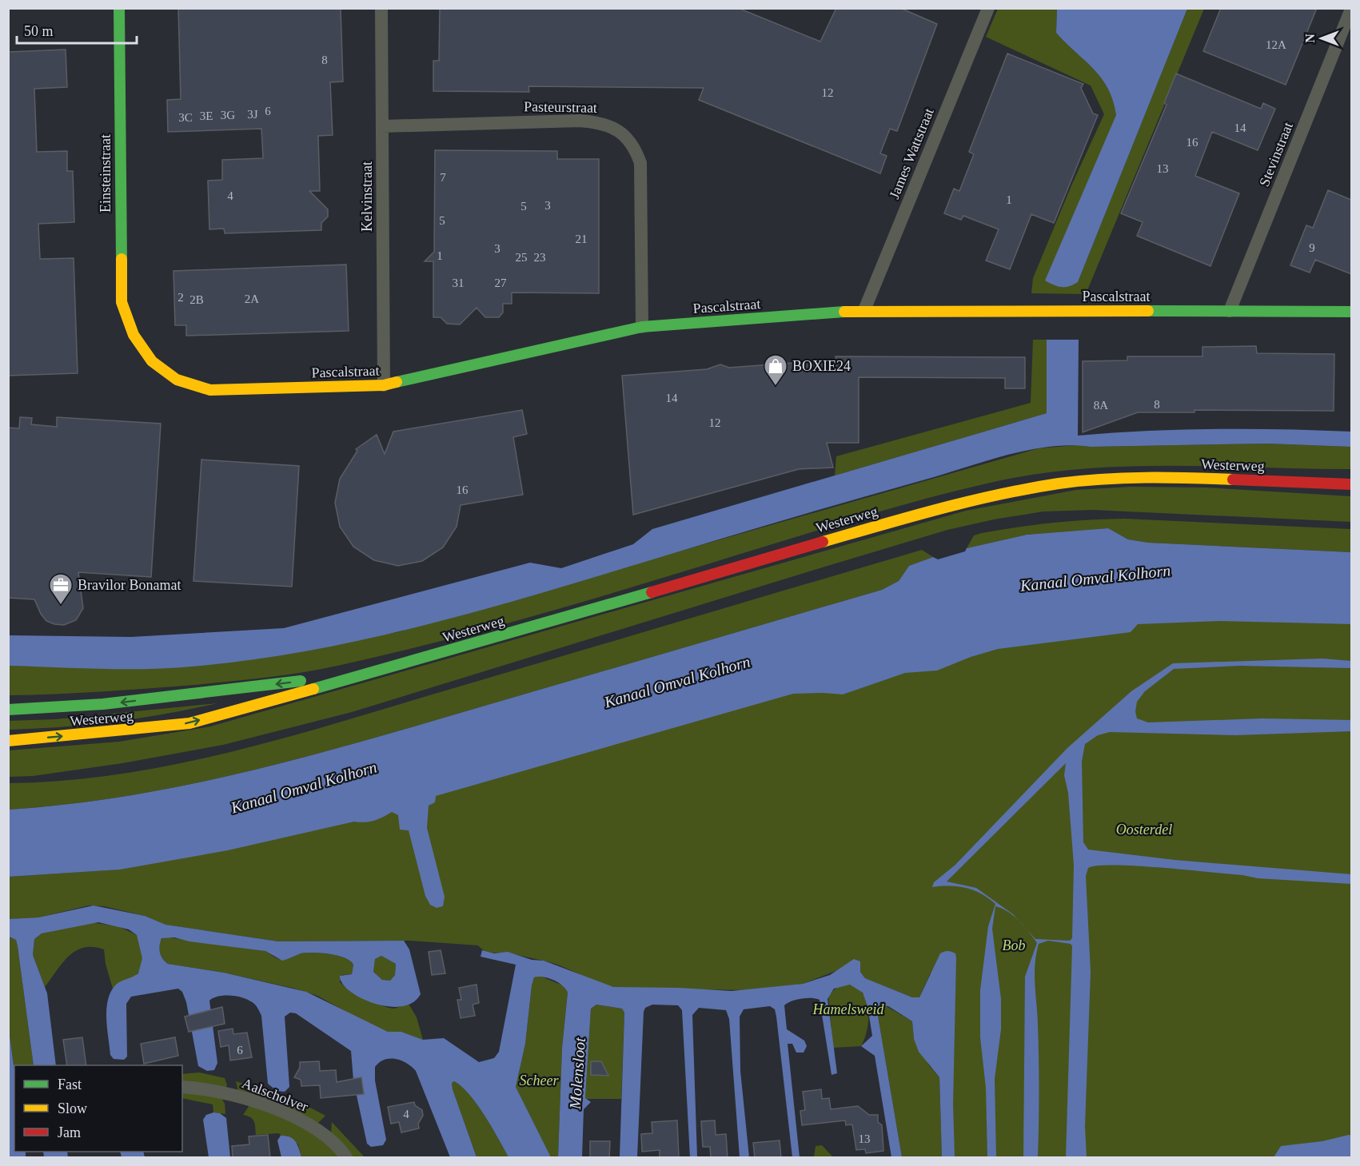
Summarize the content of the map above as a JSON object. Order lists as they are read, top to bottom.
{
  "streets": {
    "main road": ["Einsteinstraat", "Pascalstraat", "Westerweg"],
    "street": [
      "Pasteurstraat",
      "James Wattstraat",
      "Stevinstraat",
      "Kelvinstraat",
      "Aalscholver"
    ]
  },
  "crossings": [
    ["Pasteurstraat", "Kelvinstraat"],
    ["Pasteurstraat", "Pascalstraat"],
    ["James Wattstraat", "Pascalstraat"],
    ["Stevinstraat", "Pascalstraat"],
    ["Einsteinstraat", "Pascalstraat"],
    ["Kelvinstraat", "Pascalstraat"]
  ],
  "water": ["Kanaal Omval Kolhorn", "Molensloot"],
  "parks": [
    "Oosterdel",
    "Bob",
    "Hamelsweid",
    "Scheer"
  ],
  "places": {
    "shop": ["BOXIE24"],
    "office": ["Bravilor Bonamat"]
  },
  "house_numbers": [
    "12A",
    "8",
    "12",
    "6",
    "3J",
    "3G",
    "3E",
    "3C",
    "14",
    "16",
    "13",
    "7",
    "4",
    "1",
    "3",
    "5",
    "5",
    "21",
    "9",
    "3",
    "1",
    "25",
    "23",
    "31",
    "27",
    "2",
    "2A",
    "2B",
    "14",
    "8",
    "8A",
    "12",
    "16",
    "6",
    "4",
    "13"
  ],
  "legend": ["Fast", "Slow", "Jam"],
  "scale_bar": "50 m",
  "north": "left"
}
